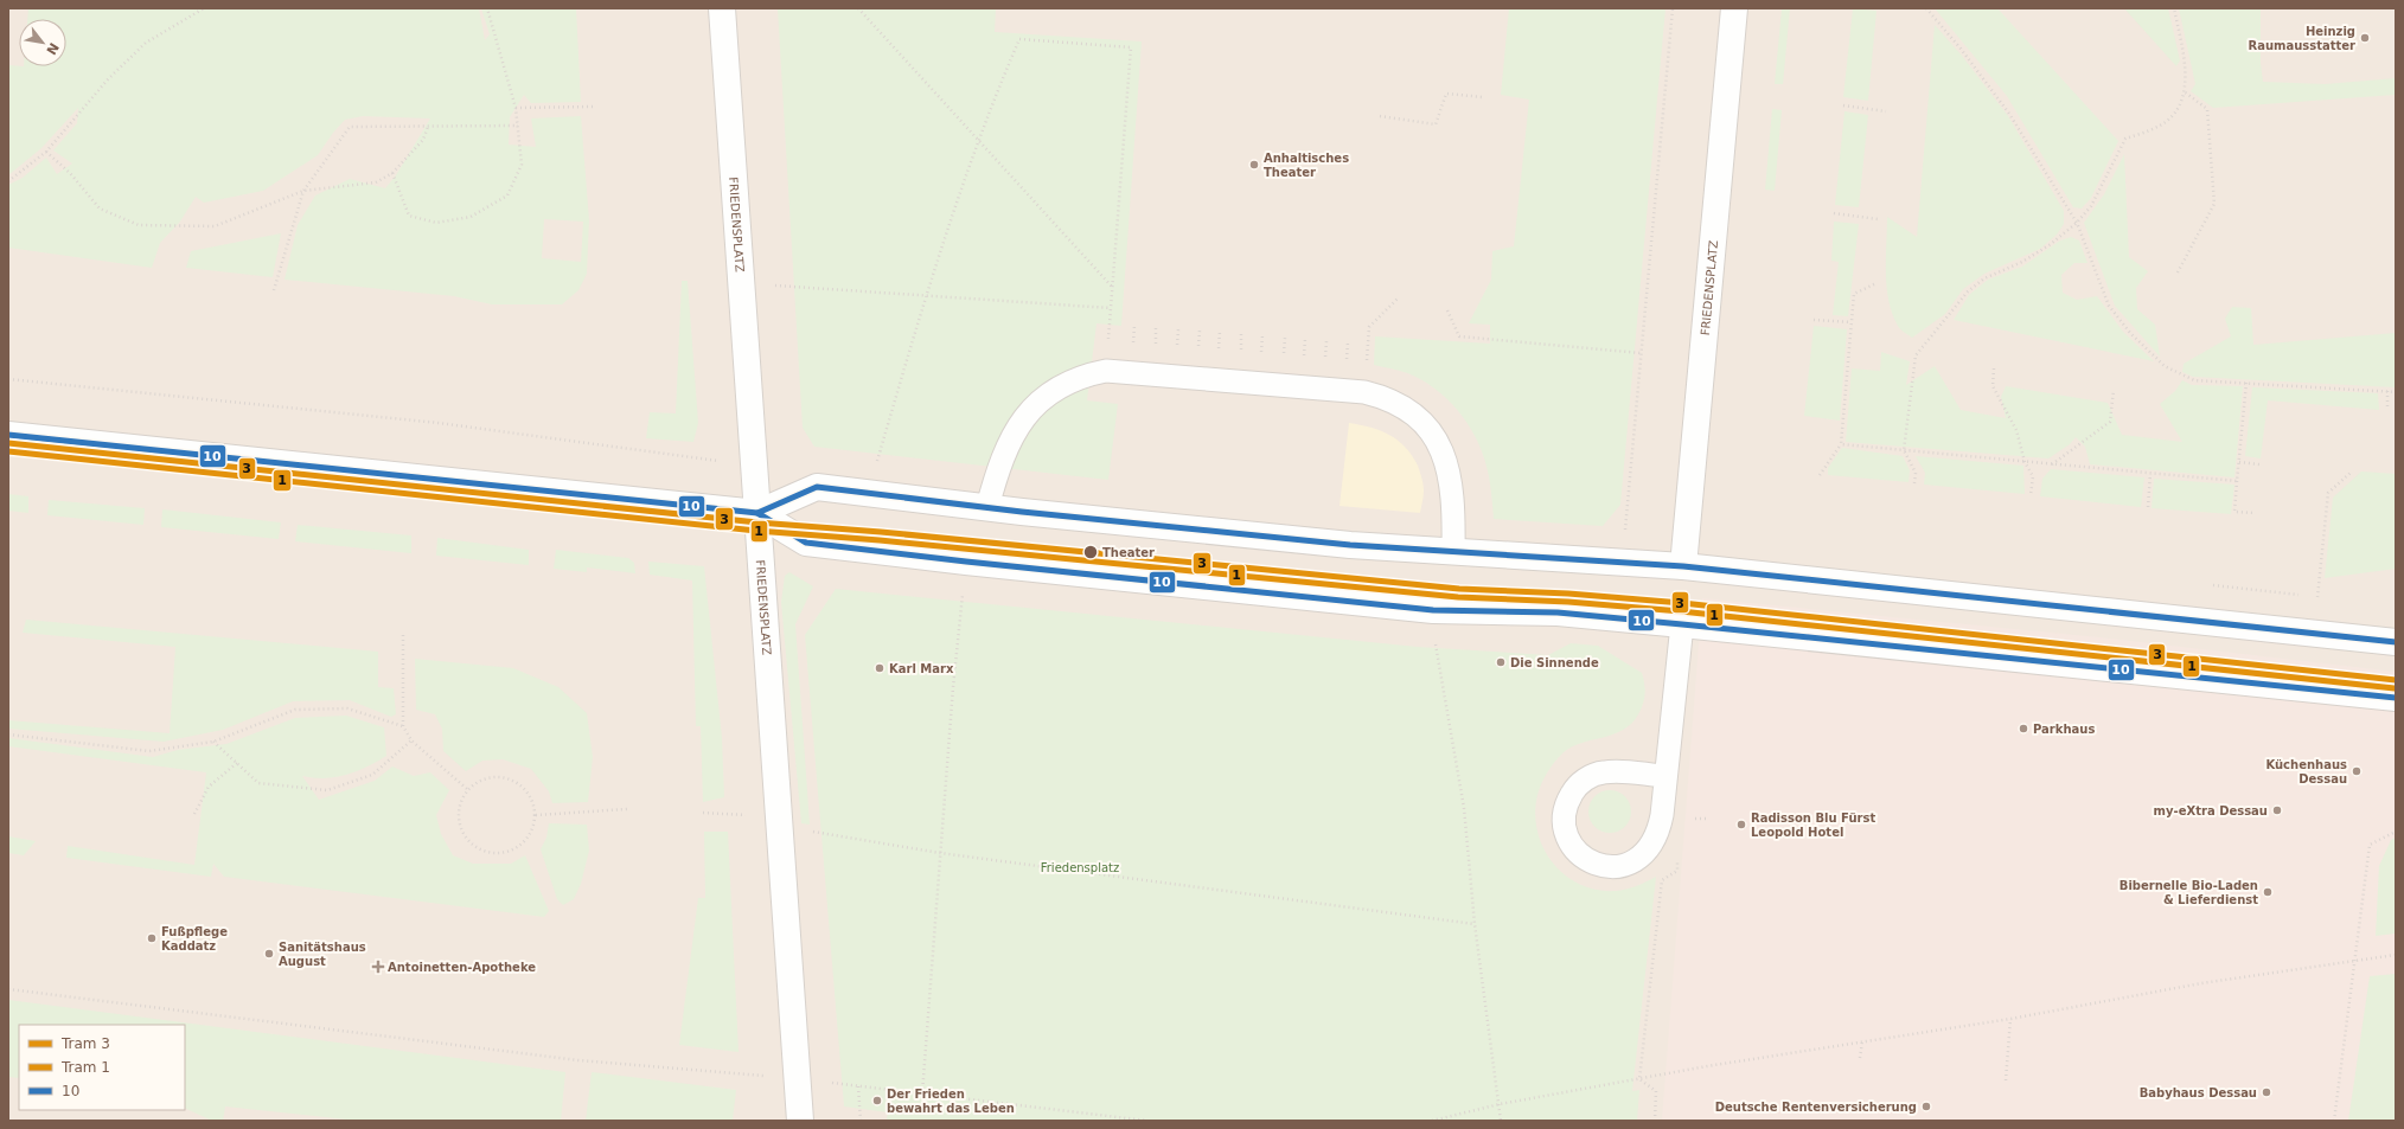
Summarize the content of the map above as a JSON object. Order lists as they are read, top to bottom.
{
  "streets": {
    "street": ["FRIEDENSPLATZ"]
  },
  "parks": ["Friedensplatz"],
  "places": {
    "other": [
      "Heinzig Raumausstatter",
      "Anhaltisches Theater",
      "Theater",
      "Die Sinnende",
      "Karl Marx",
      "Parkhaus",
      "Küchenhaus Dessau",
      "my-eXtra Dessau",
      "Radisson Blu Fürst Leopold Hotel",
      "Bibernelle Bio-Laden & Lieferdienst",
      "Fußpflege Kaddatz",
      "Sanitätshaus August",
      "Babyhaus Dessau",
      "Der Frieden bewahrt das Leben",
      "Deutsche Rentenversicherung"
    ],
    "health": ["Antoinetten-Apotheke"]
  },
  "lines": ["transit line 10", "tram line 3", "tram line 1"],
  "legend": ["Tram 3", "Tram 1", "10"],
  "north": "bottom right"
}
